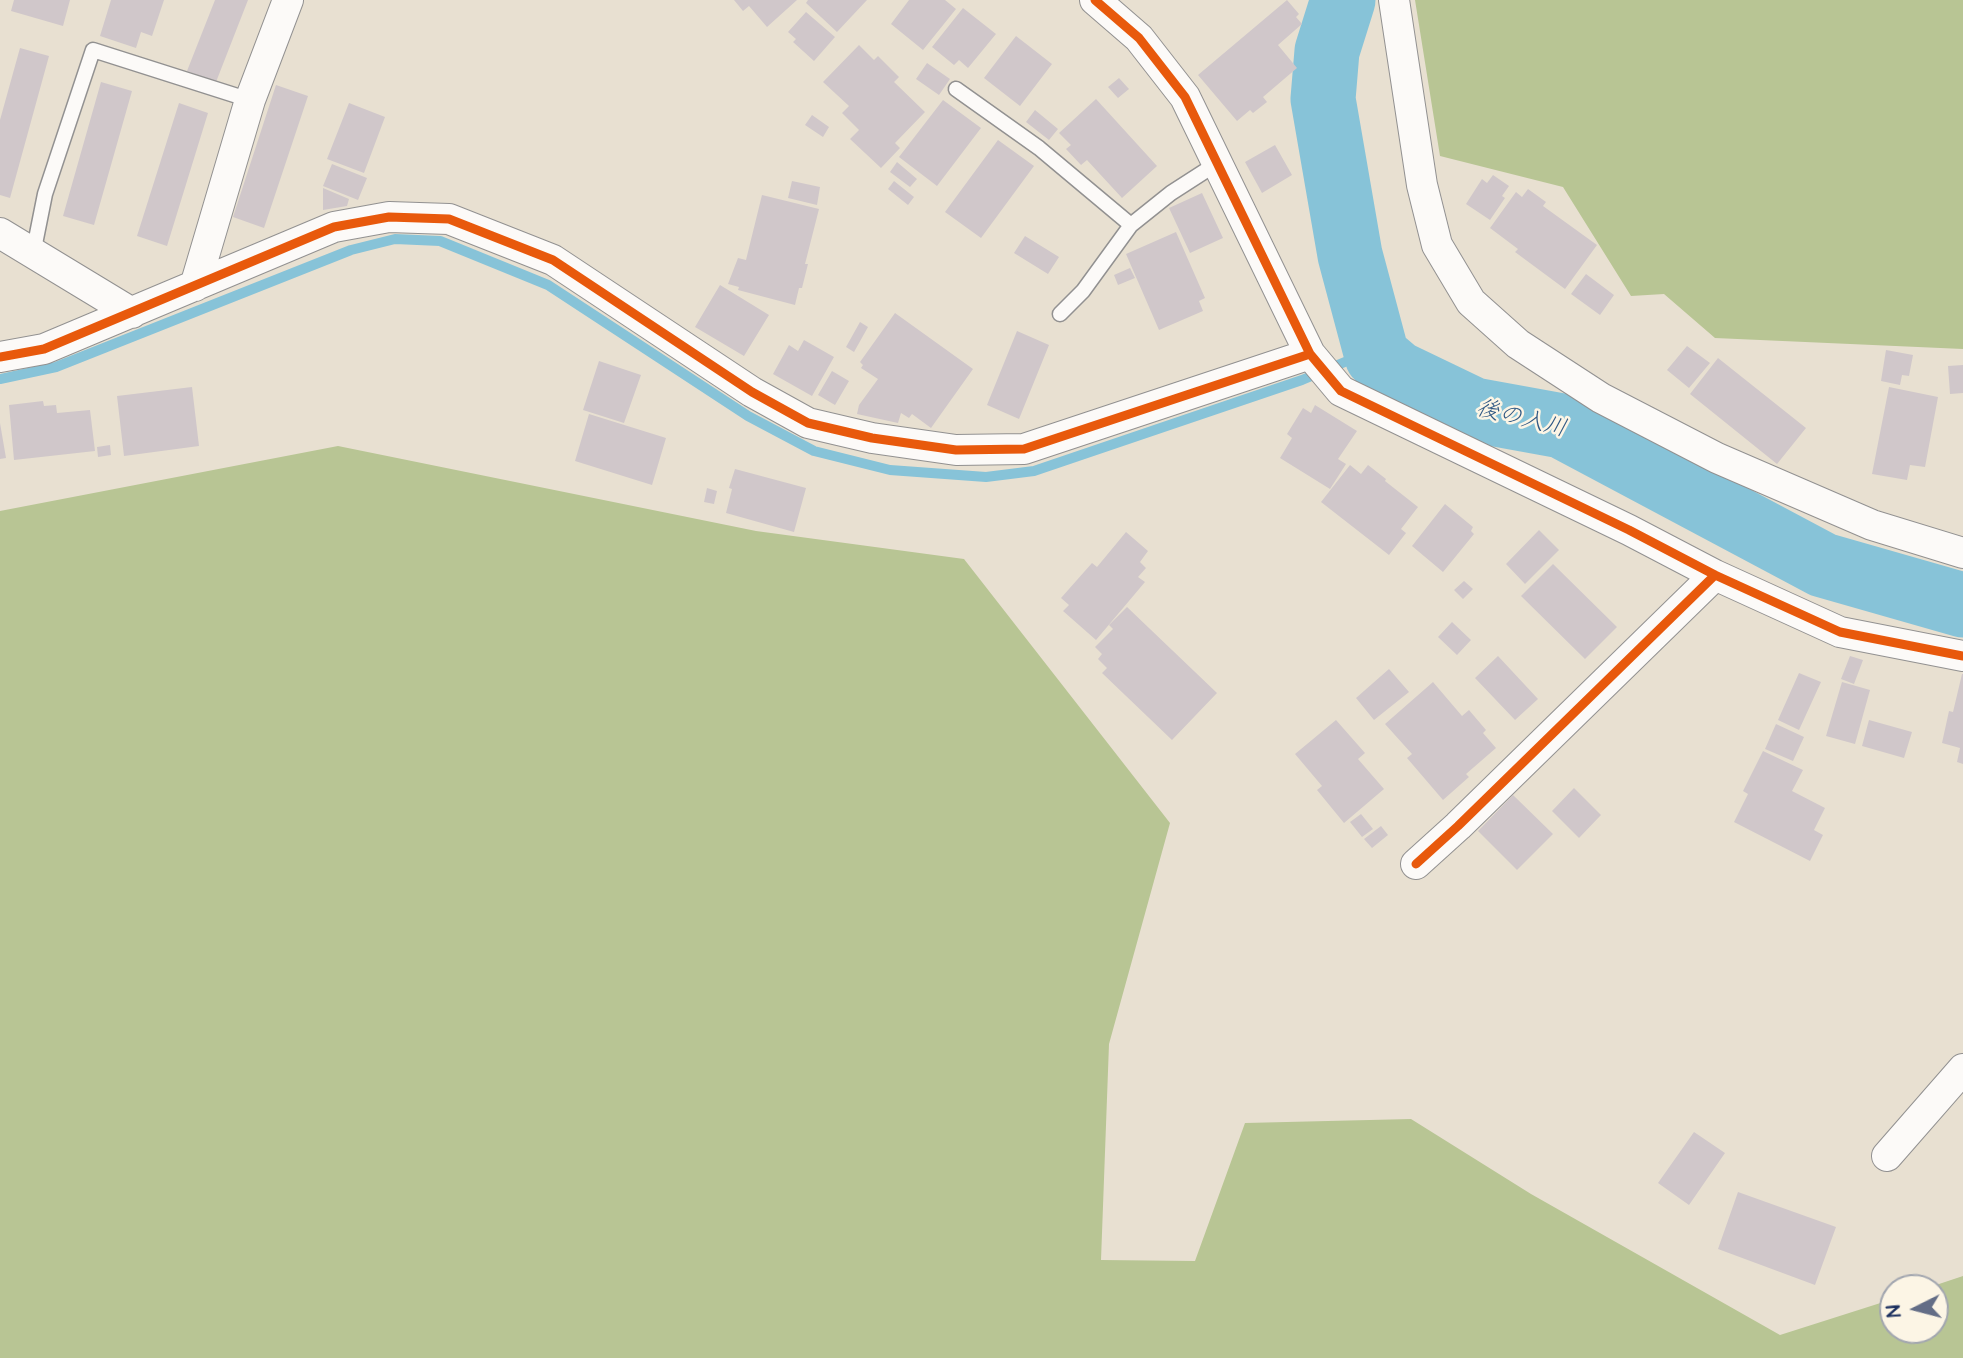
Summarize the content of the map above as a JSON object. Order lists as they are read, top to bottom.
{
  "water": ["後の入川"],
  "north": "left"
}
